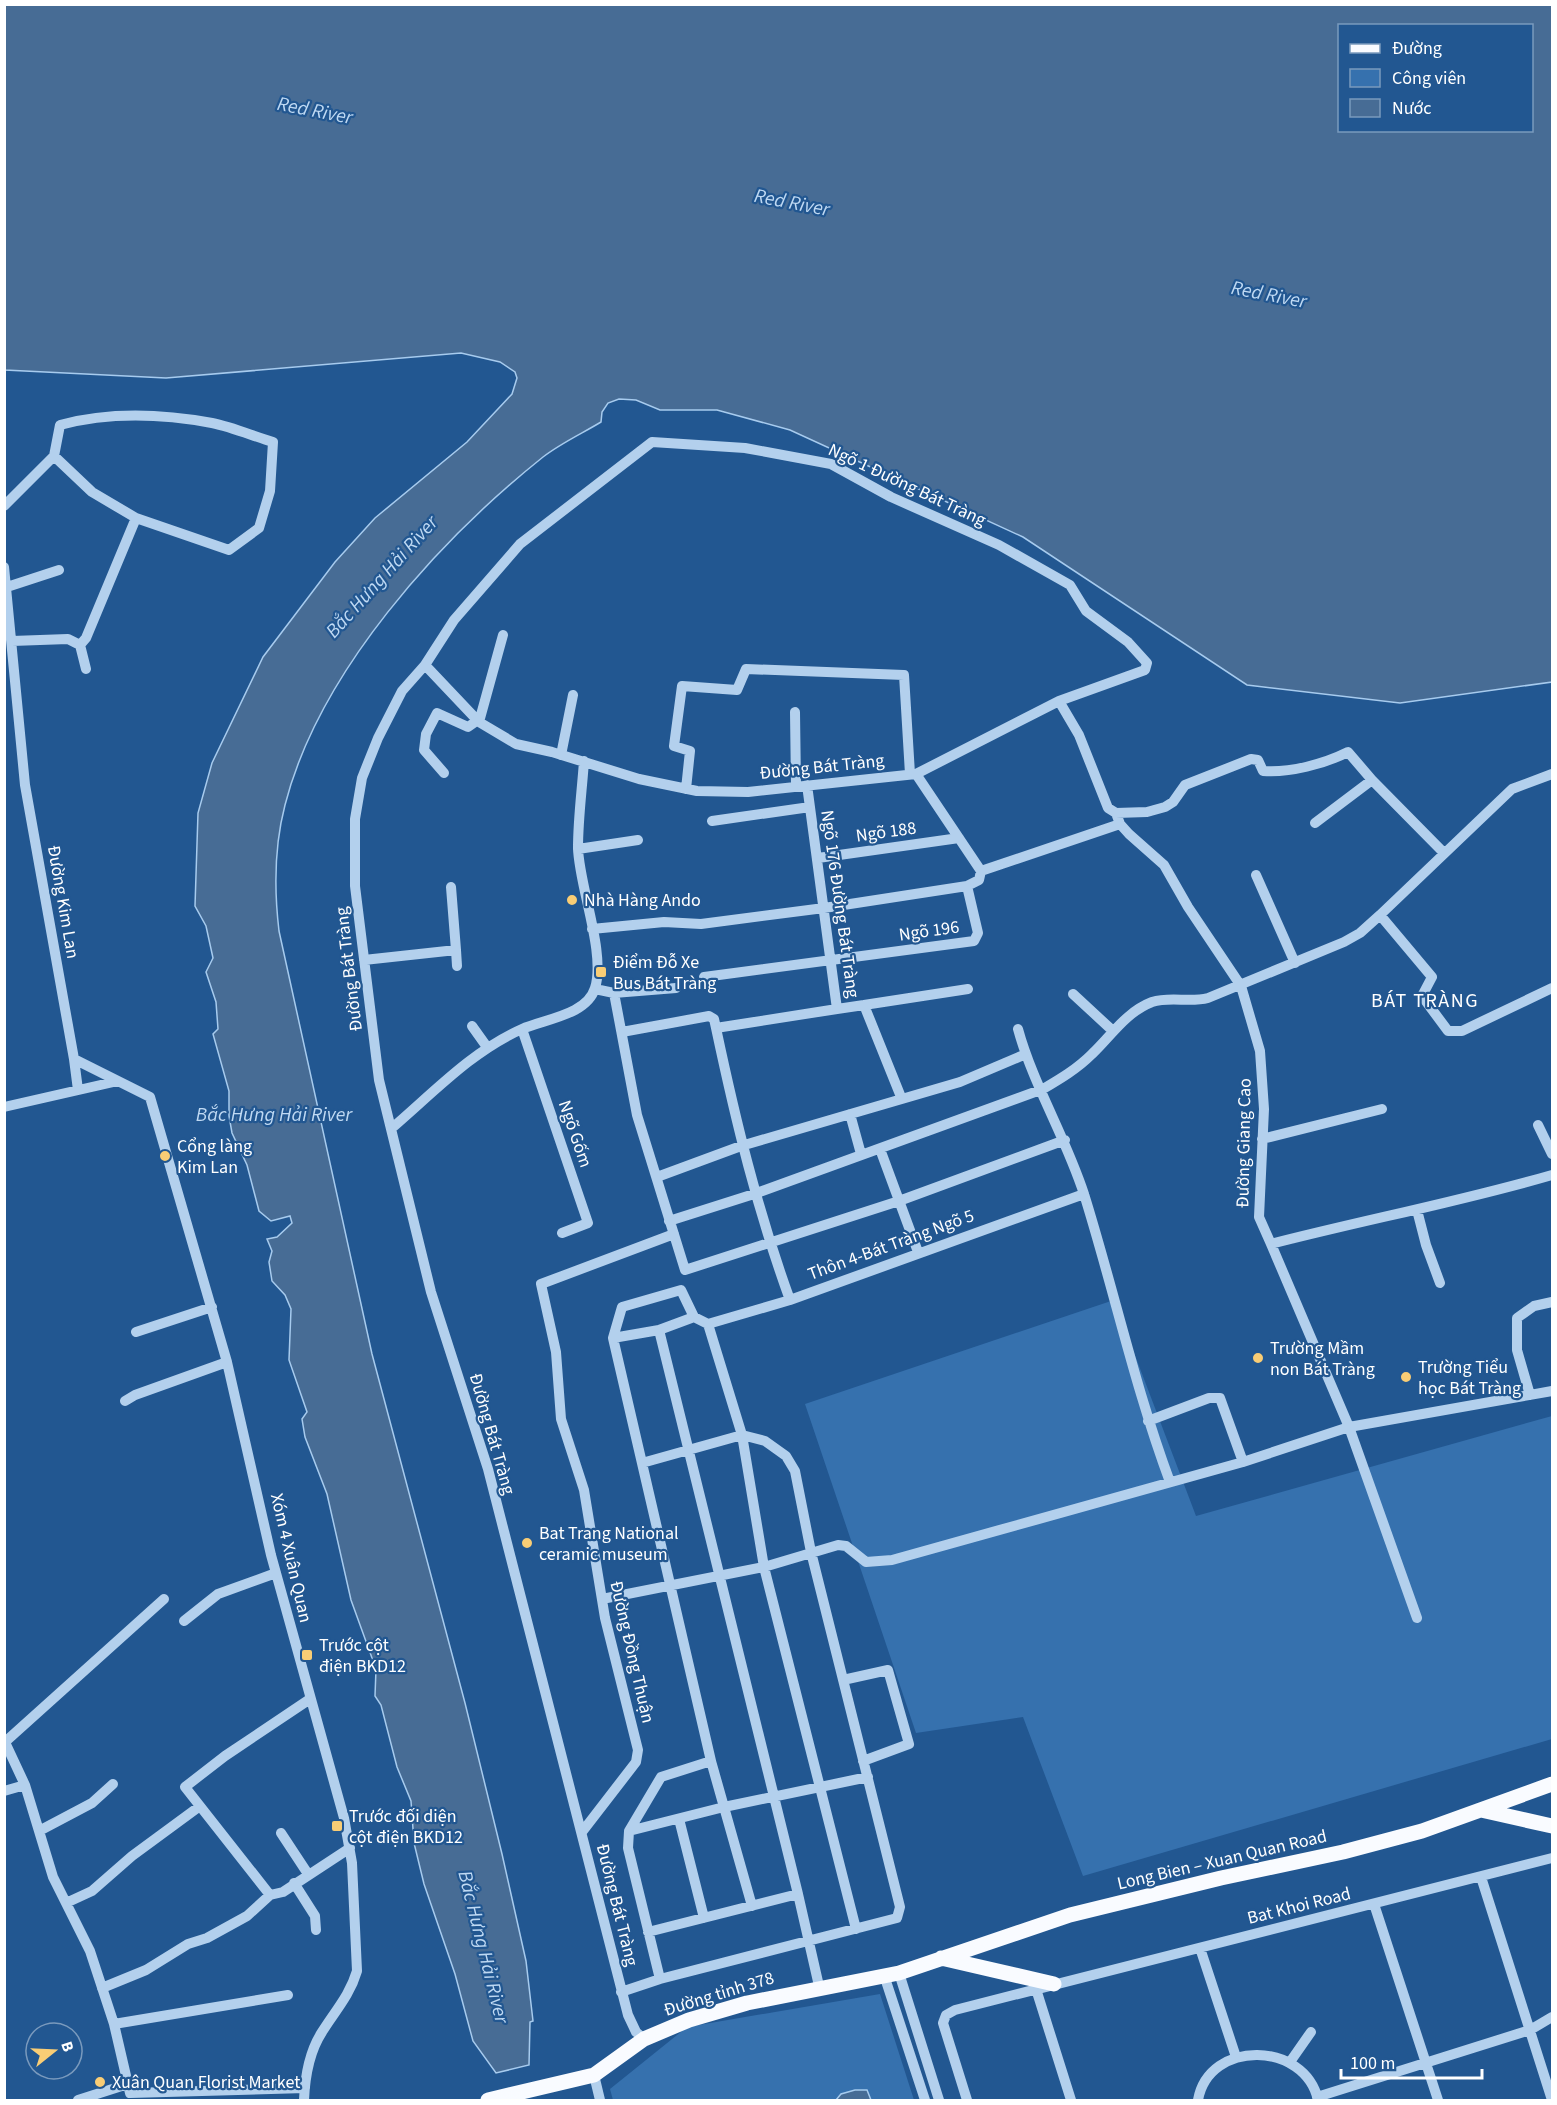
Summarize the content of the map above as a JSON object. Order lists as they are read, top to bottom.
{
  "streets": {
    "main road": ["Long Bien – Xuan Quan Road", "Đường tỉnh 378"],
    "street": [
      "Ngõ 1 Đường Bát Tràng",
      "Đường Bát Tràng",
      "Ngõ 188",
      "Đường Kim Lan",
      "Ngõ 176 Đường Bát Tràng",
      "Ngõ 196",
      "Ngõ Gốm",
      "Đường Giang Cao",
      "Thôn 4-Bát Tràng Ngõ 5",
      "Xóm 4 Xuân Quan",
      "Đường Đồng Thuận",
      "Bat Khoi Road"
    ]
  },
  "crossings": [
    ["Ngõ 1 Đường Bát Tràng", "Đường Bát Tràng"],
    ["Ngõ 1 Đường Bát Tràng", "Đường Giang Cao"],
    ["Đường Bát Tràng", "Ngõ 176 Đường Bát Tràng"],
    ["Đường Bát Tràng", "Đường Đồng Thuận"],
    ["Đường Bát Tràng", "Đường tỉnh 378"],
    ["Ngõ 188", "Ngõ 176 Đường Bát Tràng"],
    ["Ngõ 176 Đường Bát Tràng", "Ngõ 196"],
    ["Long Bien – Xuan Quan Road", "Đường tỉnh 378"]
  ],
  "districts": ["BÁT TRÀNG"],
  "water": ["Red River", "Bắc Hưng Hải River"],
  "places": {
    "other": [
      "Nhà Hàng Ando",
      "Cổng làng Kim Lan",
      "Trường Mầm non Bát Tràng",
      "Trường Tiểu học Bát Tràng",
      "Bat Trang National ceramic museum",
      "Xuân Quan Florist Market"
    ],
    "transit": ["Điểm Đỗ Xe Bus Bát Tràng", "Trước cột điện BKD12", "Trước đối diện cột điện BKD12"]
  },
  "legend": ["Đường", "Công viên", "Nước"],
  "scale_bar": "100 m",
  "north": "right"
}
